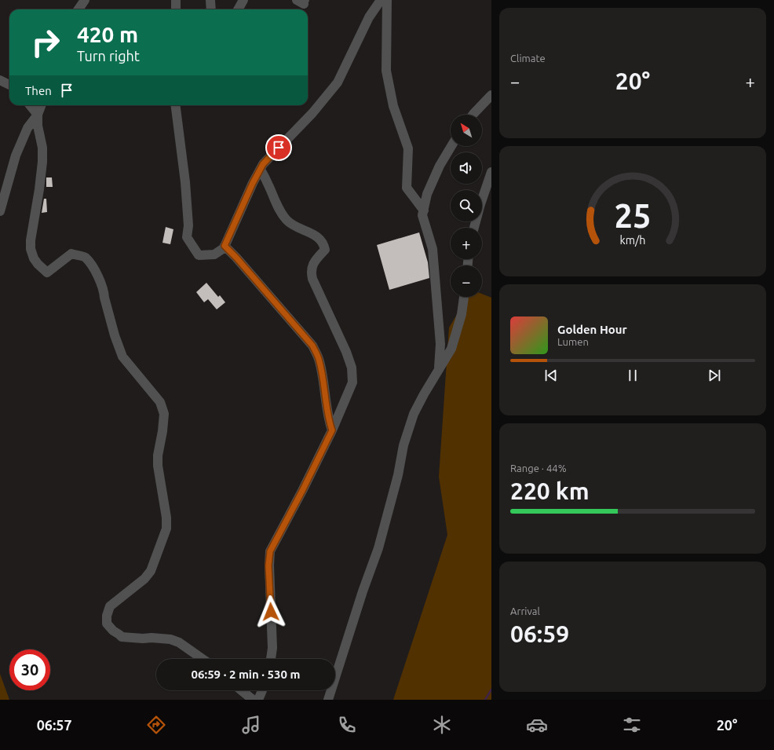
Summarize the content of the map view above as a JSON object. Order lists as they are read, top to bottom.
{
  "north": "top left",
  "page": {
    "tile": [
      "Climate",
      ["Range · 44%", "220 km"],
      ["Arrival", "06:59"]
    ],
    "turn": ["420 m", "Turn right"],
    "heat": ["−", "20°", "+"],
    "then": "Then",
    "map_buttons": ["+", "−"],
    "song": ["Golden Hour", "Lumen"],
    "limit": "30",
    "trip": "06:59 · 2 min · 530 m",
    "tabs": ["06:57", "20°"],
    "gauge": ["25", "km/h"]
  }
}
